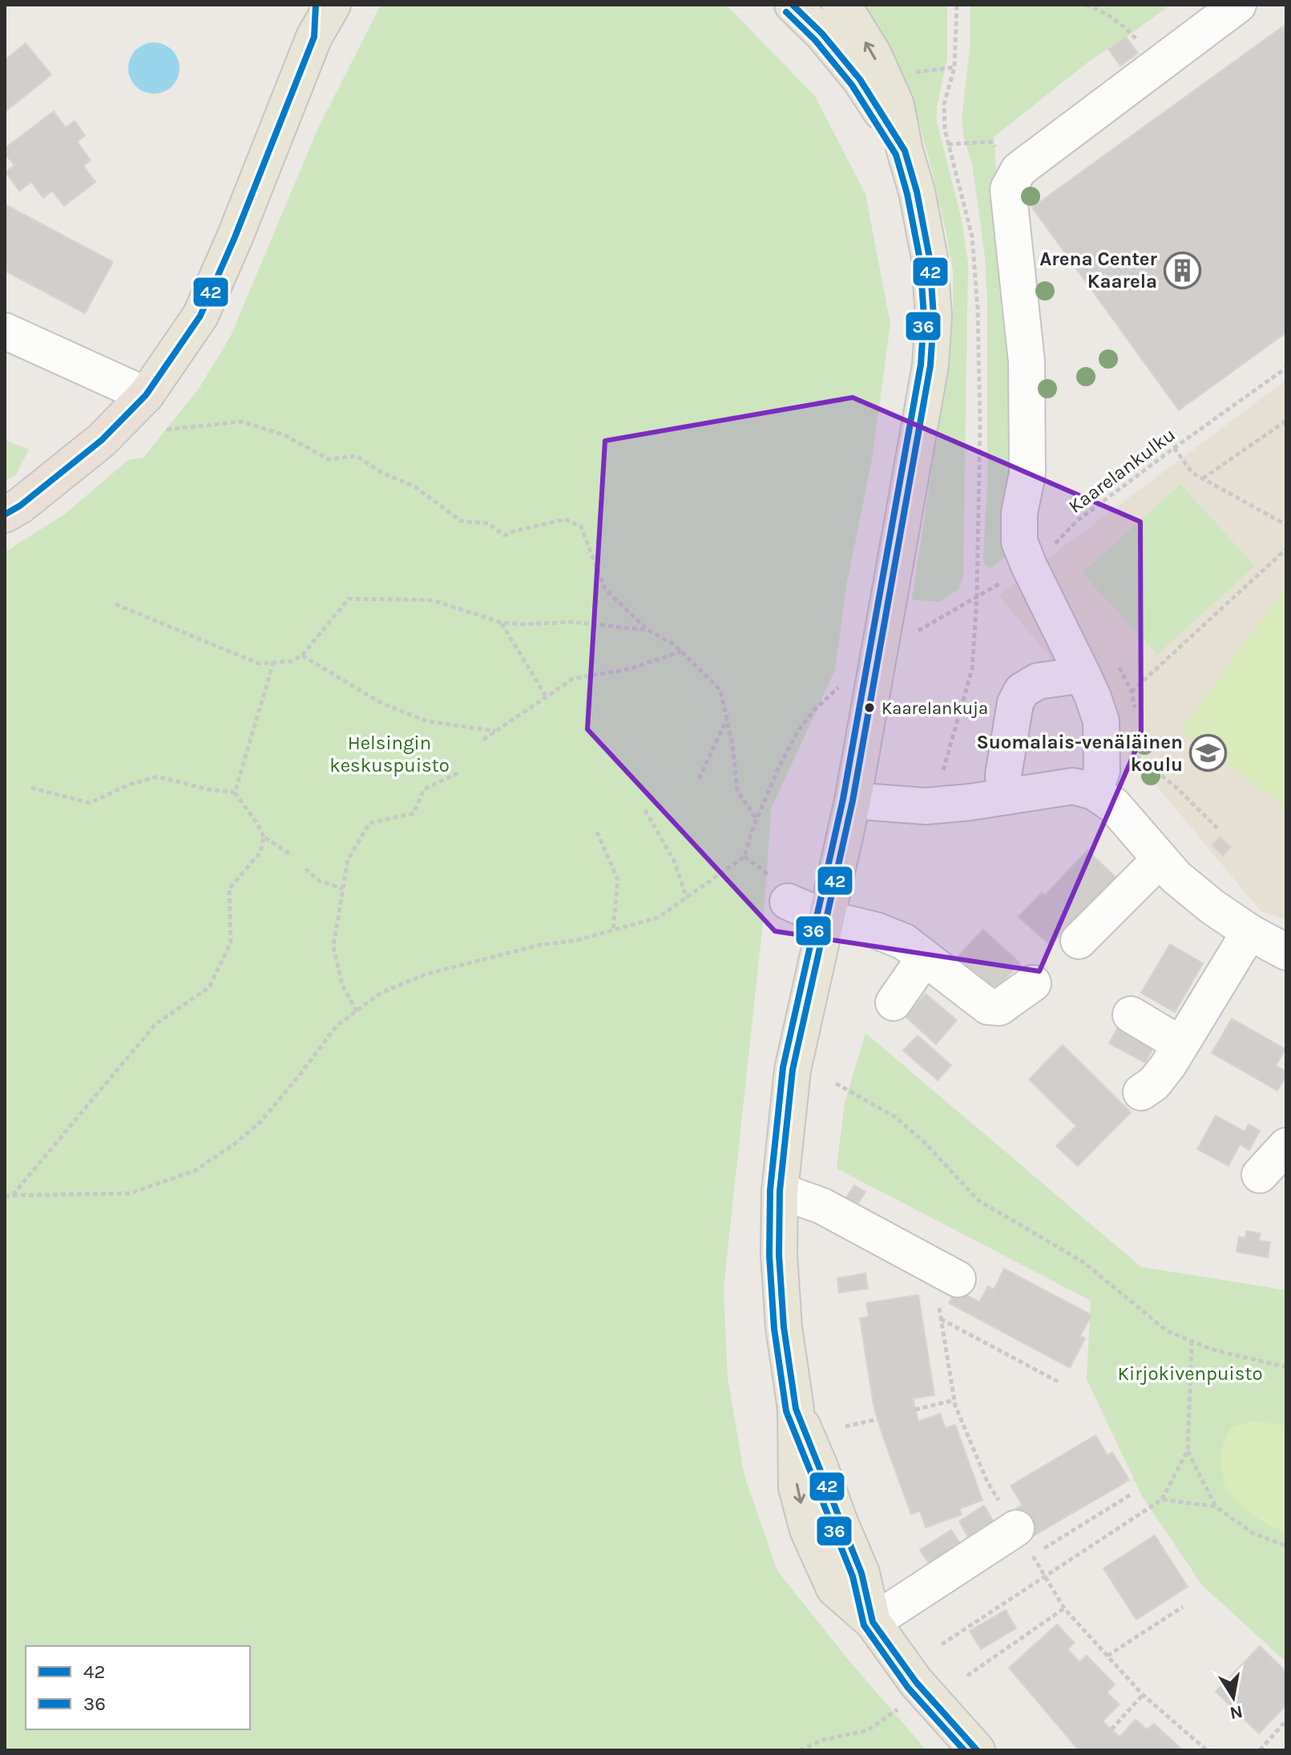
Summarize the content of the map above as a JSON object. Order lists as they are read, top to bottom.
{
  "streets": {
    "path": ["Kaarelankulku"]
  },
  "parks": ["Helsingin keskuspuisto", "Kirjokivenpuisto"],
  "places": {
    "building": ["Arena Center Kaarela"],
    "other": ["Kaarelankuja"],
    "school or university": ["Suomalais-venäläinen koulu"]
  },
  "lines": ["transit line 42", "transit line 36"],
  "legend": ["42", "36"],
  "north": "bottom"
}
